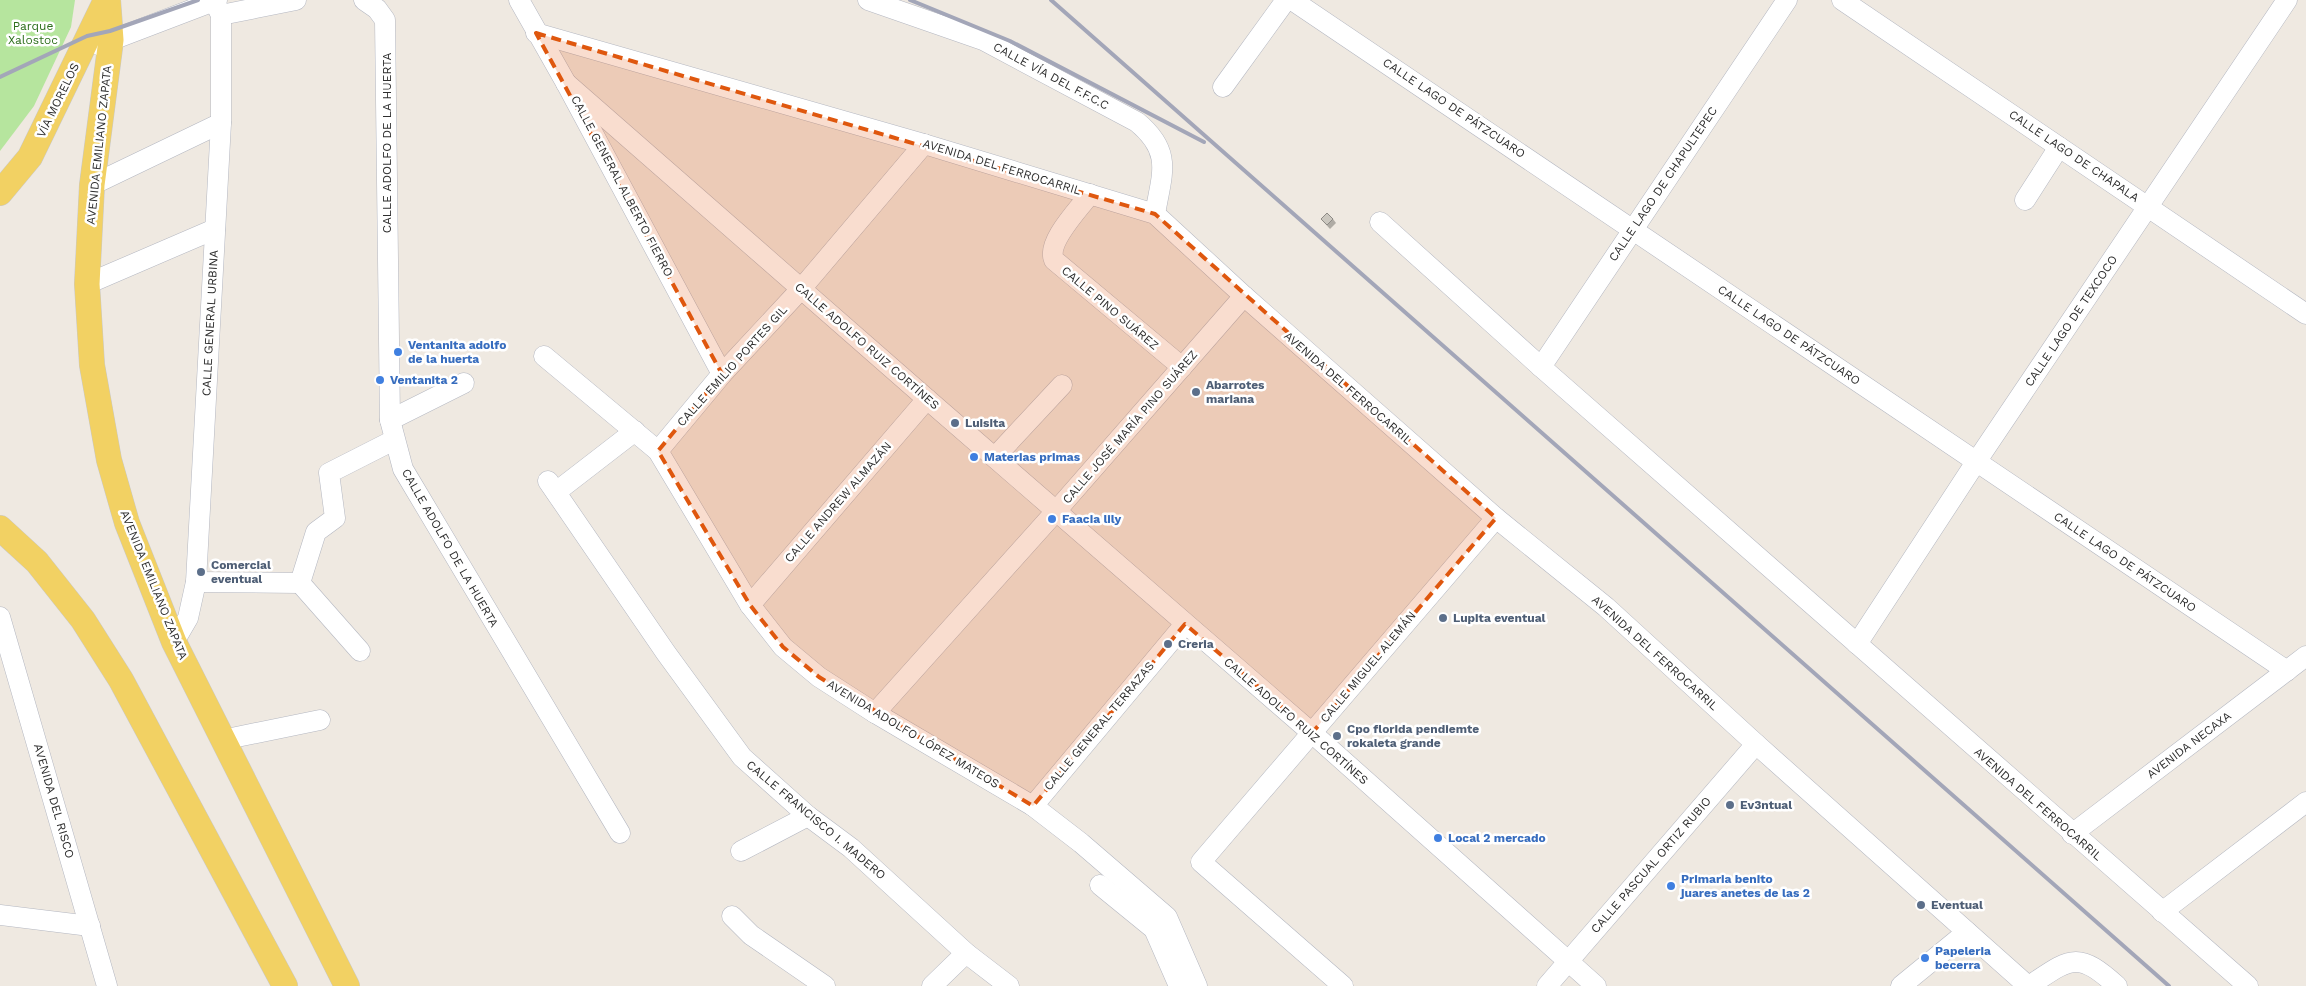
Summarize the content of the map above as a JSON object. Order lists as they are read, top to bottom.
{
  "streets": {
    "main road": ["VÍA MORELOS", "AVENIDA EMILIANO ZAPATA"],
    "street": [
      "CALLE VÍA DEL F.F.C.C",
      "CALLE LAGO DE PÁTZCUARO",
      "CALLE ADOLFO DE LA HUERTA",
      "CALLE LAGO DE CHAPALA",
      "AVENIDA DEL FERROCARRIL",
      "CALLE LAGO DE CHAPULTEPEC",
      "CALLE GENERAL ALBERTO FIERRO",
      "CALLE PINO SUÁREZ",
      "CALLE LAGO DE TEXCOCO",
      "CALLE GENERAL URBINA",
      "CALLE ADOLFO RUIZ CORTÍNES",
      "CALLE EMILIO PORTES GIL",
      "CALLE JOSÉ MARÍA PINO SUÁREZ",
      "CALLE ANDREW ALMAZÁN",
      "CALLE MIGUEL ALEMÁN",
      "CALLE GENERAL TERRAZAS",
      "AVENIDA ADOLFO LÓPEZ MATEOS",
      "AVENIDA NECAXA",
      "AVENIDA DEL RISCO",
      "CALLE FRANCISCO I. MADERO",
      "CALLE PASCUAL ORTIZ RUBIO"
    ]
  },
  "crossings": [
    ["CALLE VÍA DEL F.F.C.C", "AVENIDA DEL FERROCARRIL"],
    ["VÍA MORELOS", "AVENIDA EMILIANO ZAPATA"],
    ["CALLE LAGO DE PÁTZCUARO", "CALLE LAGO DE CHAPULTEPEC"],
    ["CALLE LAGO DE PÁTZCUARO", "CALLE LAGO DE TEXCOCO"],
    ["CALLE LAGO DE PÁTZCUARO", "AVENIDA NECAXA"],
    ["AVENIDA EMILIANO ZAPATA", "CALLE GENERAL URBINA"],
    ["CALLE LAGO DE CHAPALA", "CALLE LAGO DE TEXCOCO"],
    ["AVENIDA DEL FERROCARRIL", "CALLE LAGO DE CHAPULTEPEC"],
    ["AVENIDA DEL FERROCARRIL", "CALLE GENERAL ALBERTO FIERRO"],
    ["AVENIDA DEL FERROCARRIL", "CALLE PINO SUÁREZ"],
    ["AVENIDA DEL FERROCARRIL", "CALLE LAGO DE TEXCOCO"],
    ["AVENIDA DEL FERROCARRIL", "CALLE EMILIO PORTES GIL"],
    ["AVENIDA DEL FERROCARRIL", "CALLE JOSÉ MARÍA PINO SUÁREZ"],
    ["AVENIDA DEL FERROCARRIL", "CALLE MIGUEL ALEMÁN"],
    ["AVENIDA DEL FERROCARRIL", "AVENIDA NECAXA"],
    ["AVENIDA DEL FERROCARRIL", "CALLE PASCUAL ORTIZ RUBIO"],
    ["CALLE GENERAL ALBERTO FIERRO", "CALLE ADOLFO RUIZ CORTÍNES"],
    ["CALLE GENERAL ALBERTO FIERRO", "CALLE EMILIO PORTES GIL"],
    ["CALLE PINO SUÁREZ", "CALLE JOSÉ MARÍA PINO SUÁREZ"],
    ["CALLE ADOLFO RUIZ CORTÍNES", "CALLE EMILIO PORTES GIL"],
    ["CALLE ADOLFO RUIZ CORTÍNES", "CALLE JOSÉ MARÍA PINO SUÁREZ"],
    ["CALLE ADOLFO RUIZ CORTÍNES", "CALLE ANDREW ALMAZÁN"],
    ["CALLE ADOLFO RUIZ CORTÍNES", "CALLE MIGUEL ALEMÁN"],
    ["CALLE ADOLFO RUIZ CORTÍNES", "CALLE GENERAL TERRAZAS"],
    ["CALLE ADOLFO RUIZ CORTÍNES", "CALLE PASCUAL ORTIZ RUBIO"],
    ["CALLE EMILIO PORTES GIL", "AVENIDA ADOLFO LÓPEZ MATEOS"],
    ["CALLE JOSÉ MARÍA PINO SUÁREZ", "AVENIDA ADOLFO LÓPEZ MATEOS"],
    ["CALLE ANDREW ALMAZÁN", "AVENIDA ADOLFO LÓPEZ MATEOS"],
    ["CALLE GENERAL TERRAZAS", "AVENIDA ADOLFO LÓPEZ MATEOS"],
    ["AVENIDA ADOLFO LÓPEZ MATEOS", "CALLE FRANCISCO I. MADERO"]
  ],
  "parks": ["Parque Xalostoc"],
  "places": [
    "Ventanita adolfo de la huerta",
    "Ventanita 2",
    "Abarrotes mariana",
    "Luisita",
    "Materias primas",
    "Faacia lily",
    "Comercial eventual",
    "Lupita eventual",
    "Creria",
    "Cpo florida pendiemte rokaleta grande",
    "Ev3ntual",
    "Local 2 mercado",
    "Primaria benito juares anetes de las 2",
    "Eventual",
    "Papeleria becerra"
  ]
}
